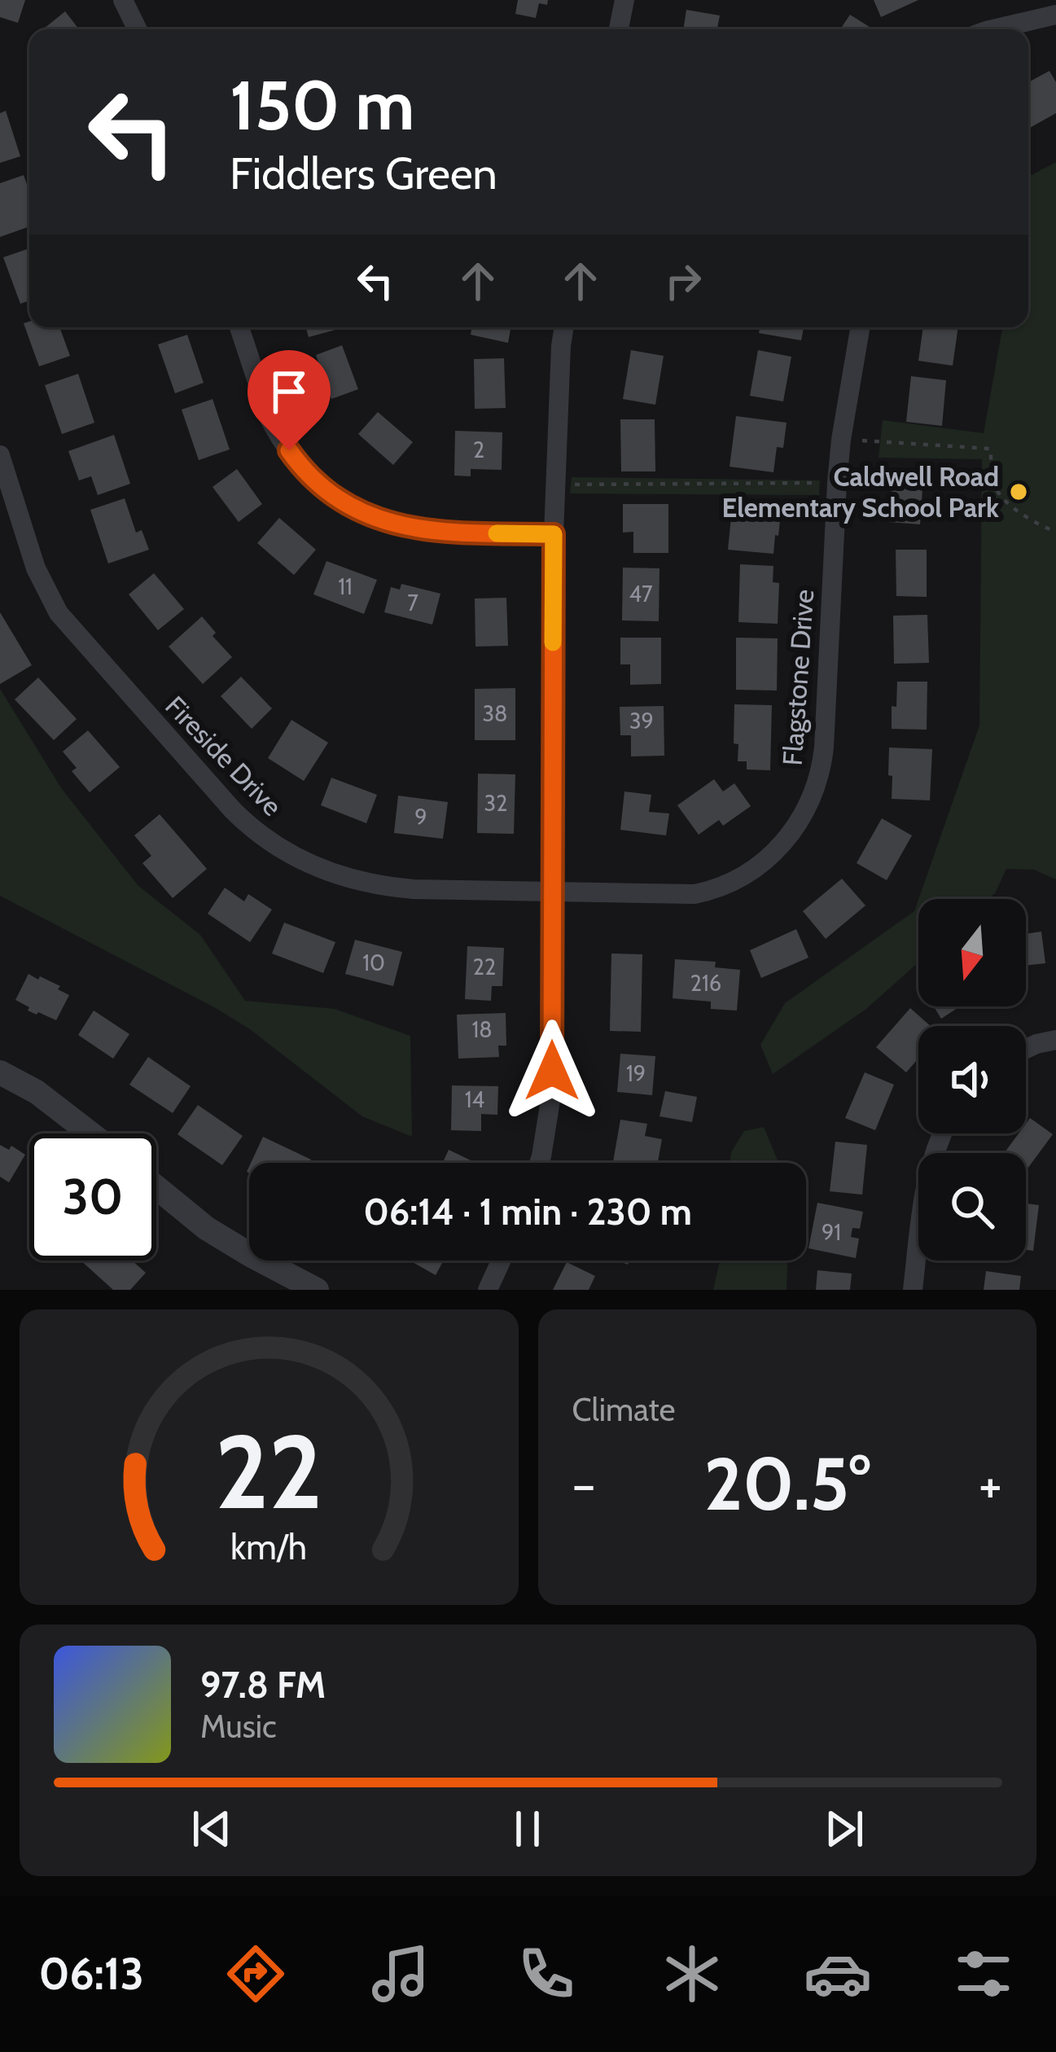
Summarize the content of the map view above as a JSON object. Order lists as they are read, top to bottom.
{
  "streets": {
    "street": ["Flagstone Drive", "Fireside Drive"]
  },
  "crossings": [
    ["Flagstone Drive", "Fireside Drive"]
  ],
  "places": ["Caldwell Road Elementary School Park"],
  "house_numbers": [
    "2",
    "11",
    "47",
    "7",
    "38",
    "39",
    "32",
    "9",
    "10",
    "22",
    "216",
    "18",
    "19",
    "14",
    "91"
  ],
  "north": "bottom",
  "page": {
    "turn": ["150 m", "Fiddlers Green"],
    "limit": "30",
    "trip": "06:14 · 1 min · 230 m",
    "tile": "Climate",
    "heat": ["−", "20.5°", "+"],
    "song": ["97.8 FM", "Music"],
    "tabs": "06:13",
    "gauge": ["22", "km/h"]
  }
}
